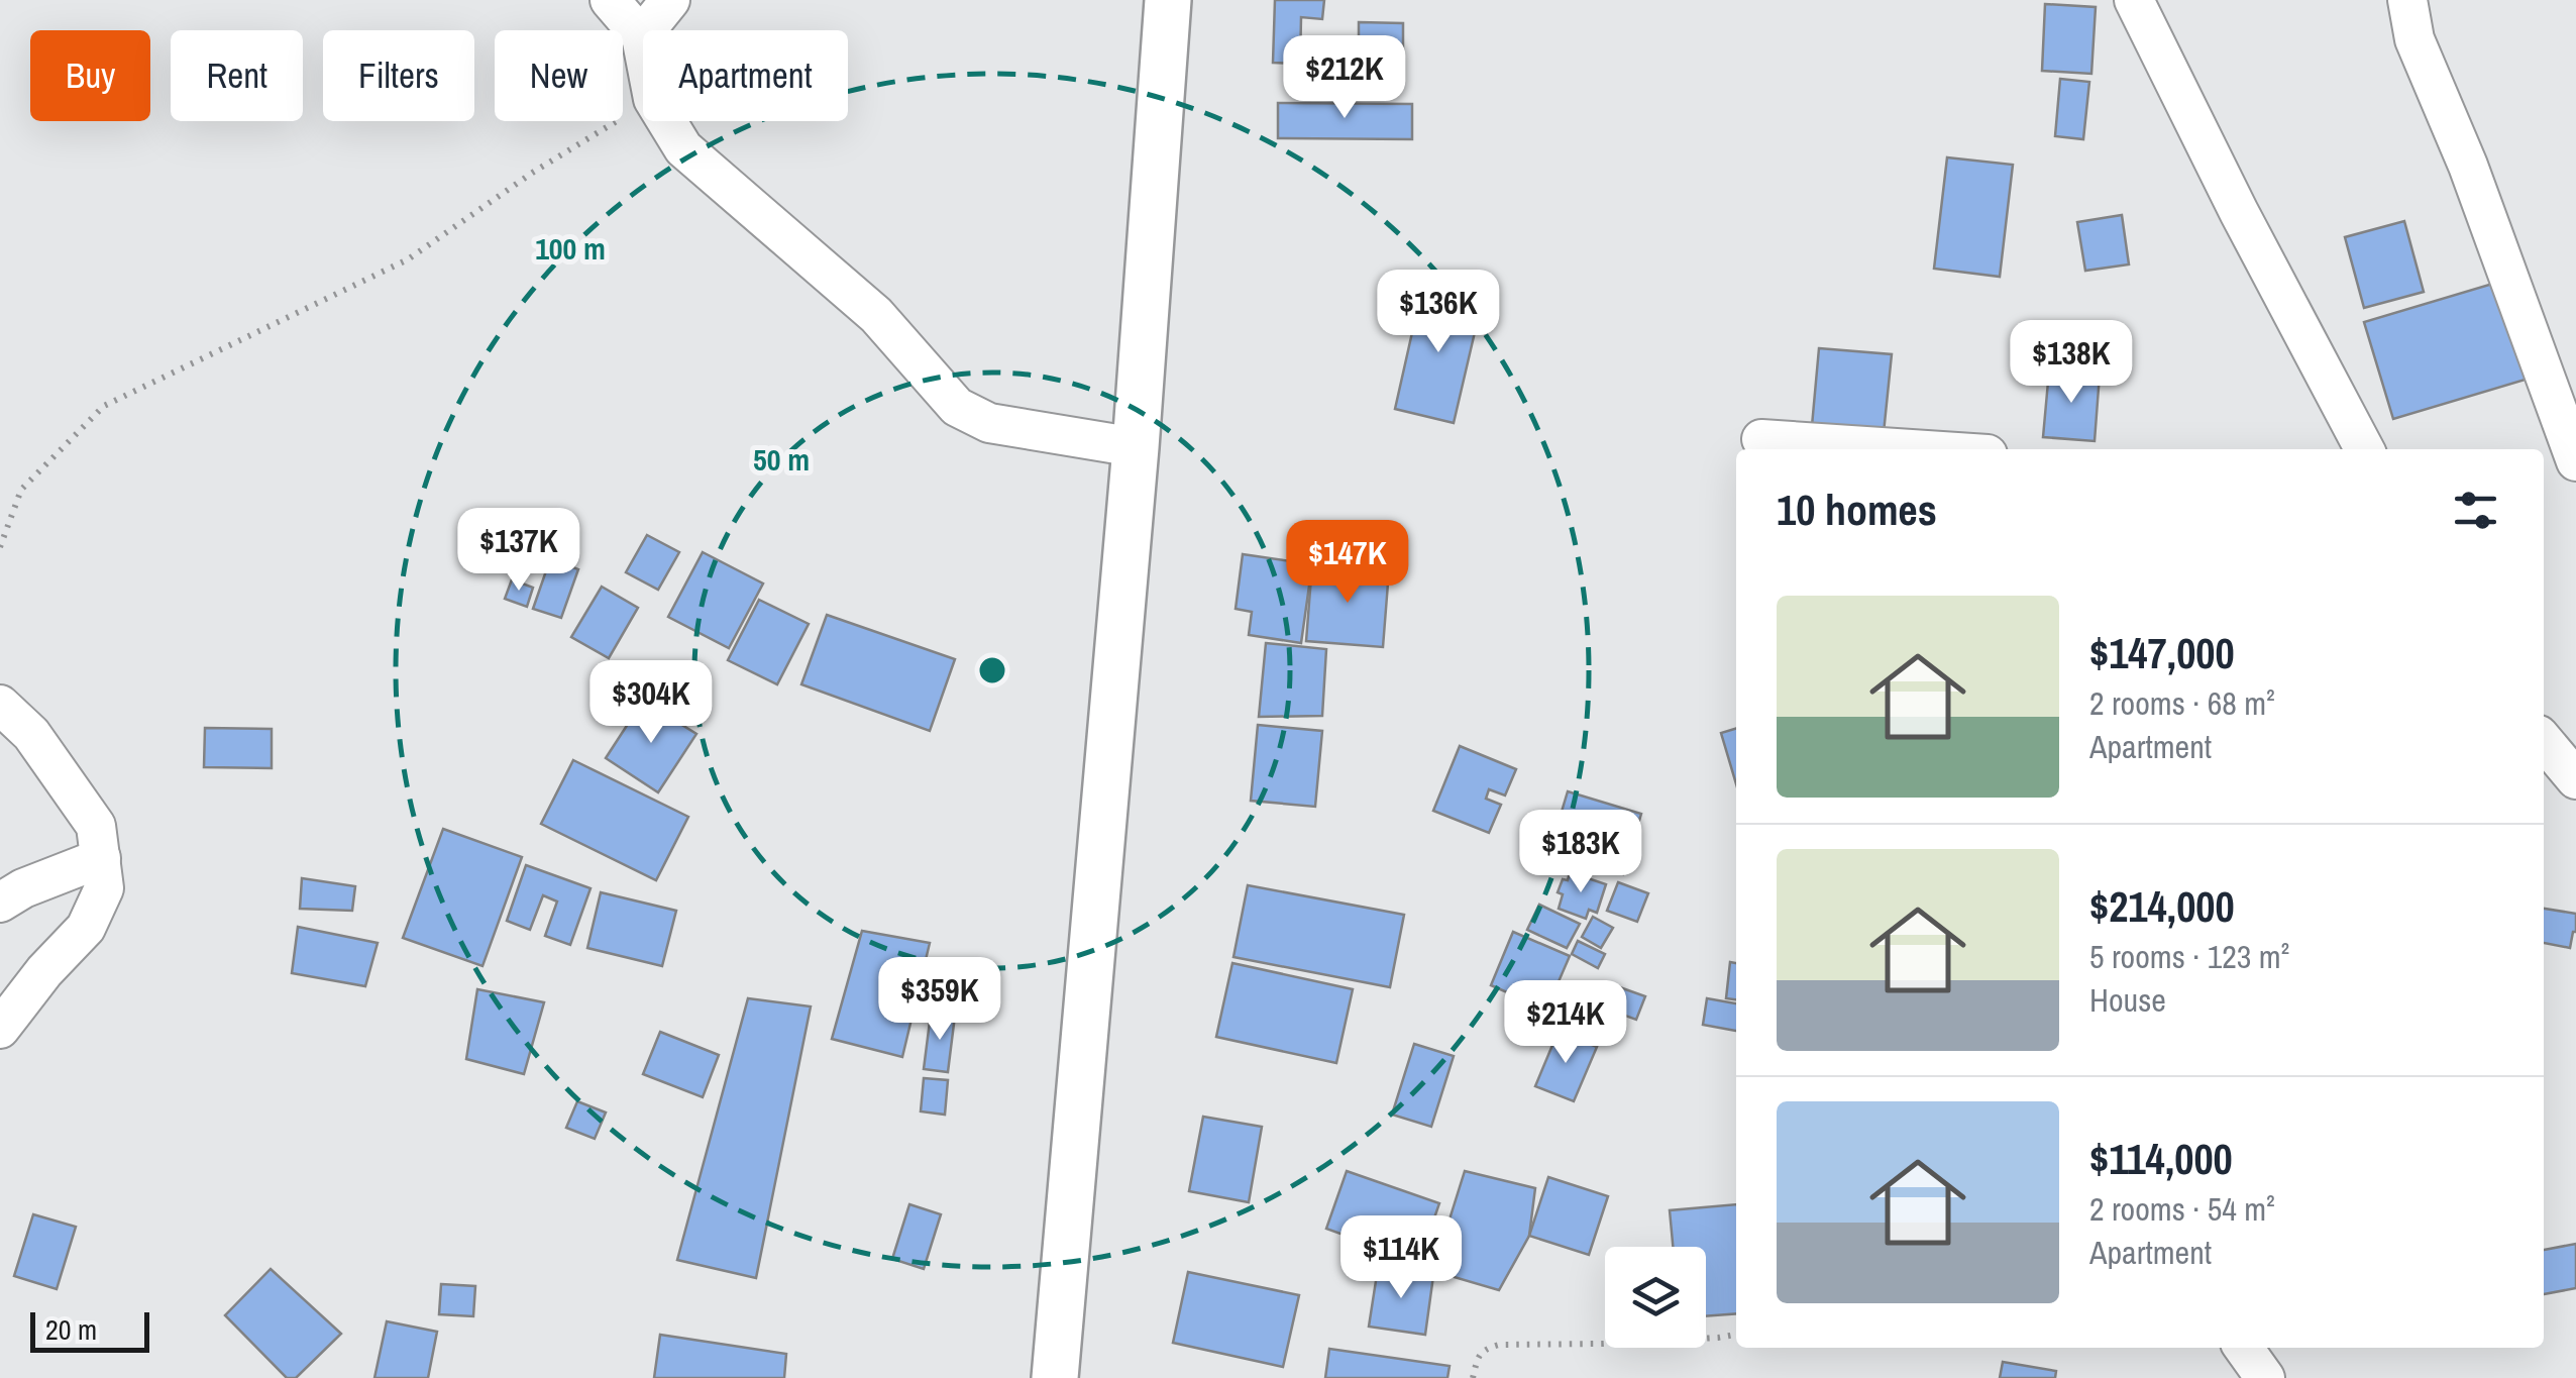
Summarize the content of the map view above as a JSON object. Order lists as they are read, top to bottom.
{
  "scale_bar": "20 m",
  "page": {
    "chip": [
      "Buy",
      "Rent",
      "Filters",
      "New",
      "Apartment"
    ],
    "price": [
      "$212K",
      "$136K",
      "$138K",
      "$137K",
      "$147K",
      "$304K",
      "$183K",
      "$359K",
      "$214K",
      "$114K"
    ],
    "heading": "10 homes",
    "list": [
      {
        "name": "$147,000",
        "note": "2 rooms · 68 m² · Apartment"
      },
      {
        "name": "$214,000",
        "note": "5 rooms · 123 m² · House"
      },
      {
        "name": "$114,000",
        "note": "2 rooms · 54 m² · Apartment"
      }
    ],
    "scale": "20 m"
  },
  "rings": ["100 m", "50 m"]
}
